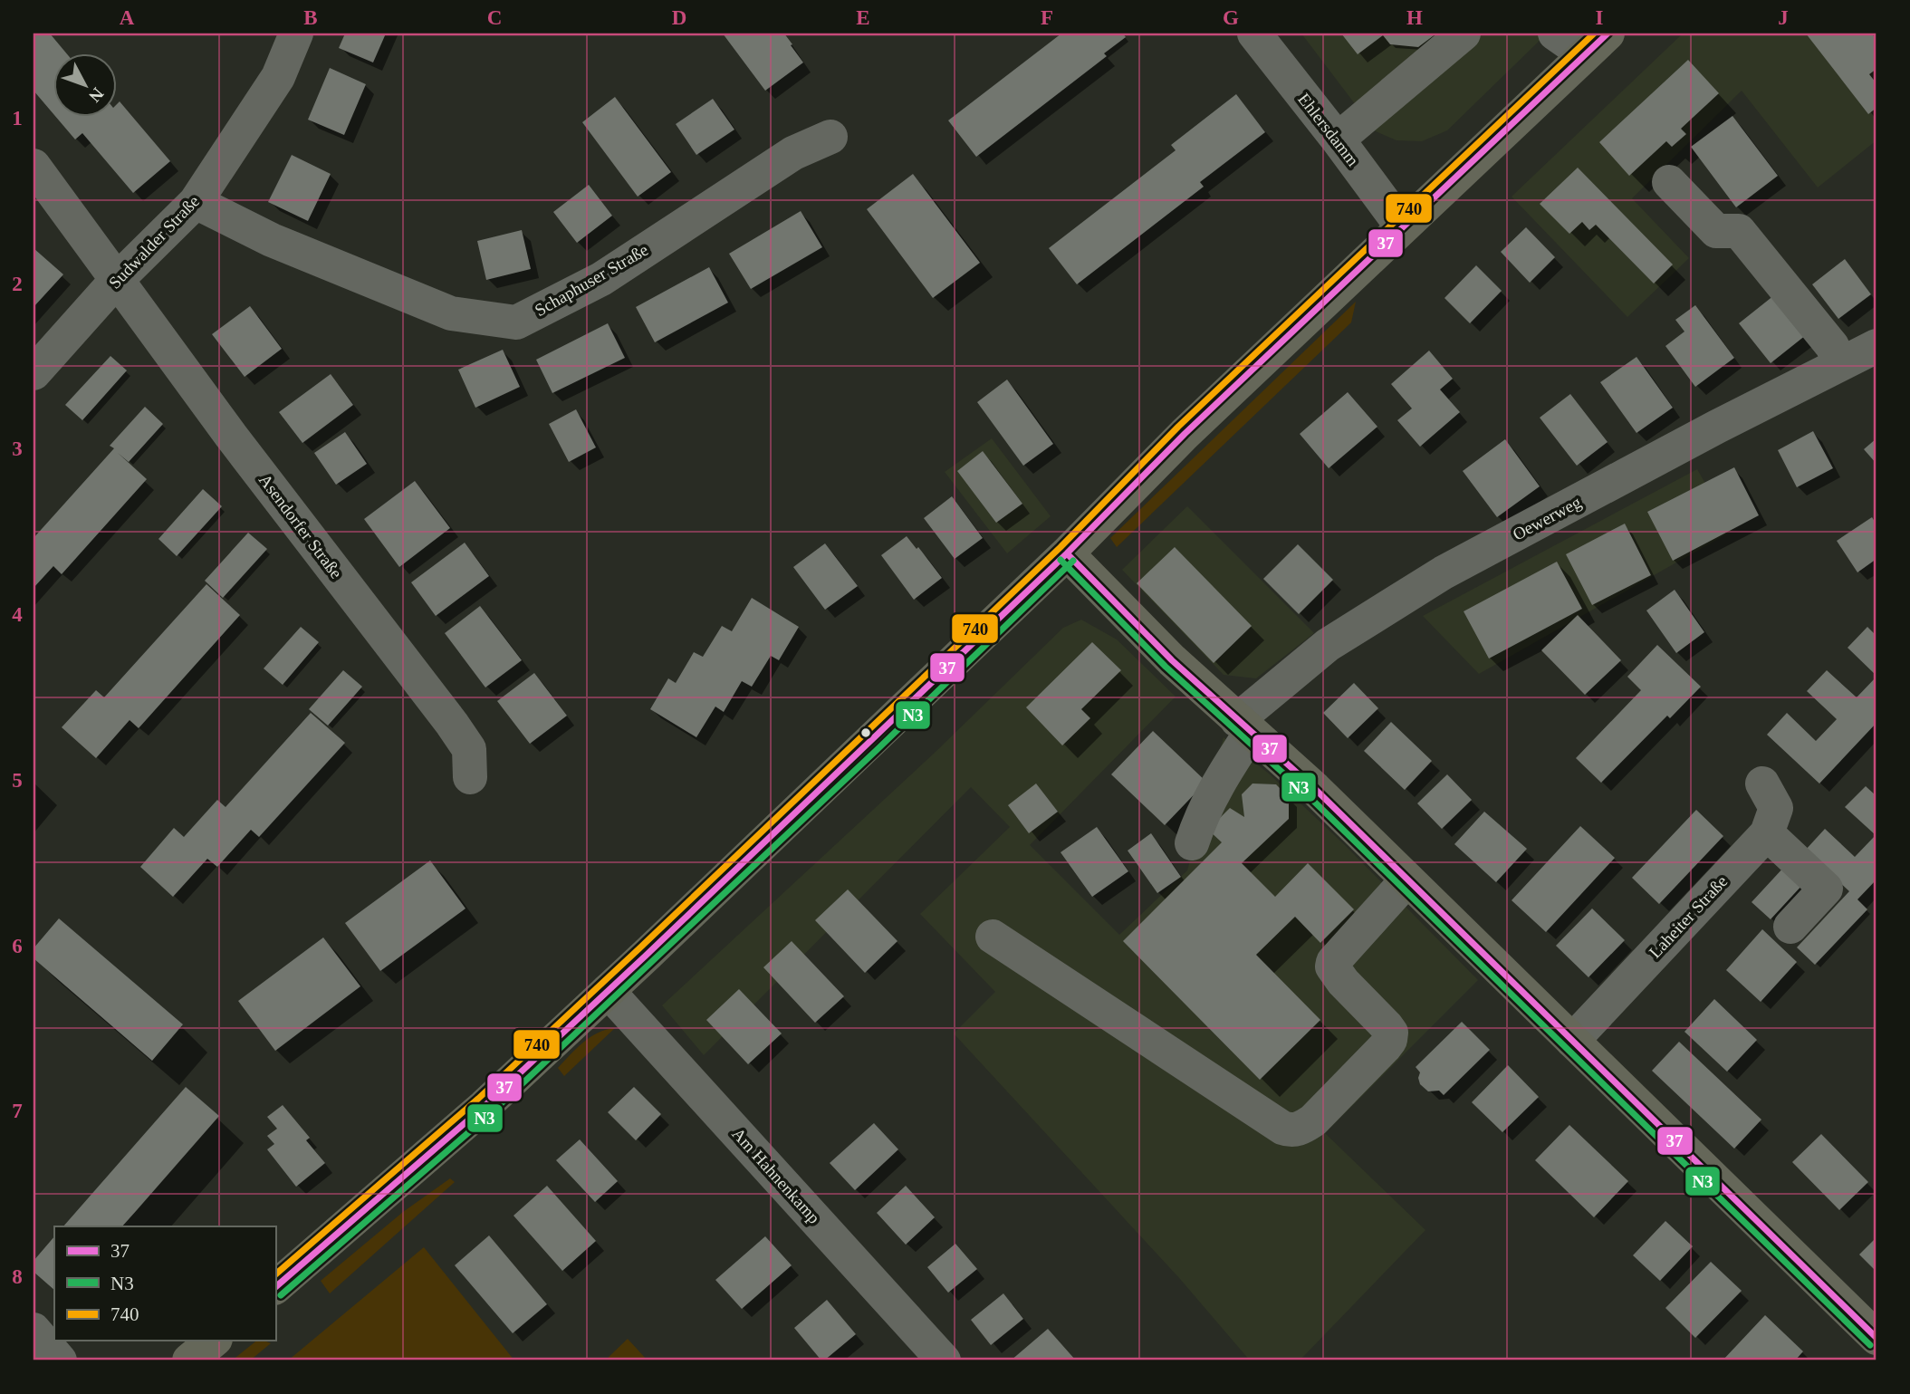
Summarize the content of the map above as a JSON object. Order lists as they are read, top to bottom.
{
  "streets": {
    "street": [
      "Ehlersdamm",
      "Sudwalder Straße",
      "Schaphuser Straße",
      "Oewerweg",
      "Asendorfer Straße",
      "Laheiter Straße",
      "Am Hahnenkamp"
    ]
  },
  "crossings": [
    ["Sudwalder Straße", "Schaphuser Straße"],
    ["Sudwalder Straße", "Asendorfer Straße"]
  ],
  "lines": ["transit line 37", "transit line 740", "transit line N3"],
  "legend": ["37", "N3", "740"],
  "north": "bottom right",
  "grid": {
    "columns": [
      "A",
      "B",
      "C",
      "D",
      "E",
      "F",
      "G",
      "H",
      "I",
      "J"
    ],
    "rows": [
      "1",
      "2",
      "3",
      "4",
      "5",
      "6",
      "7",
      "8"
    ]
  }
}
